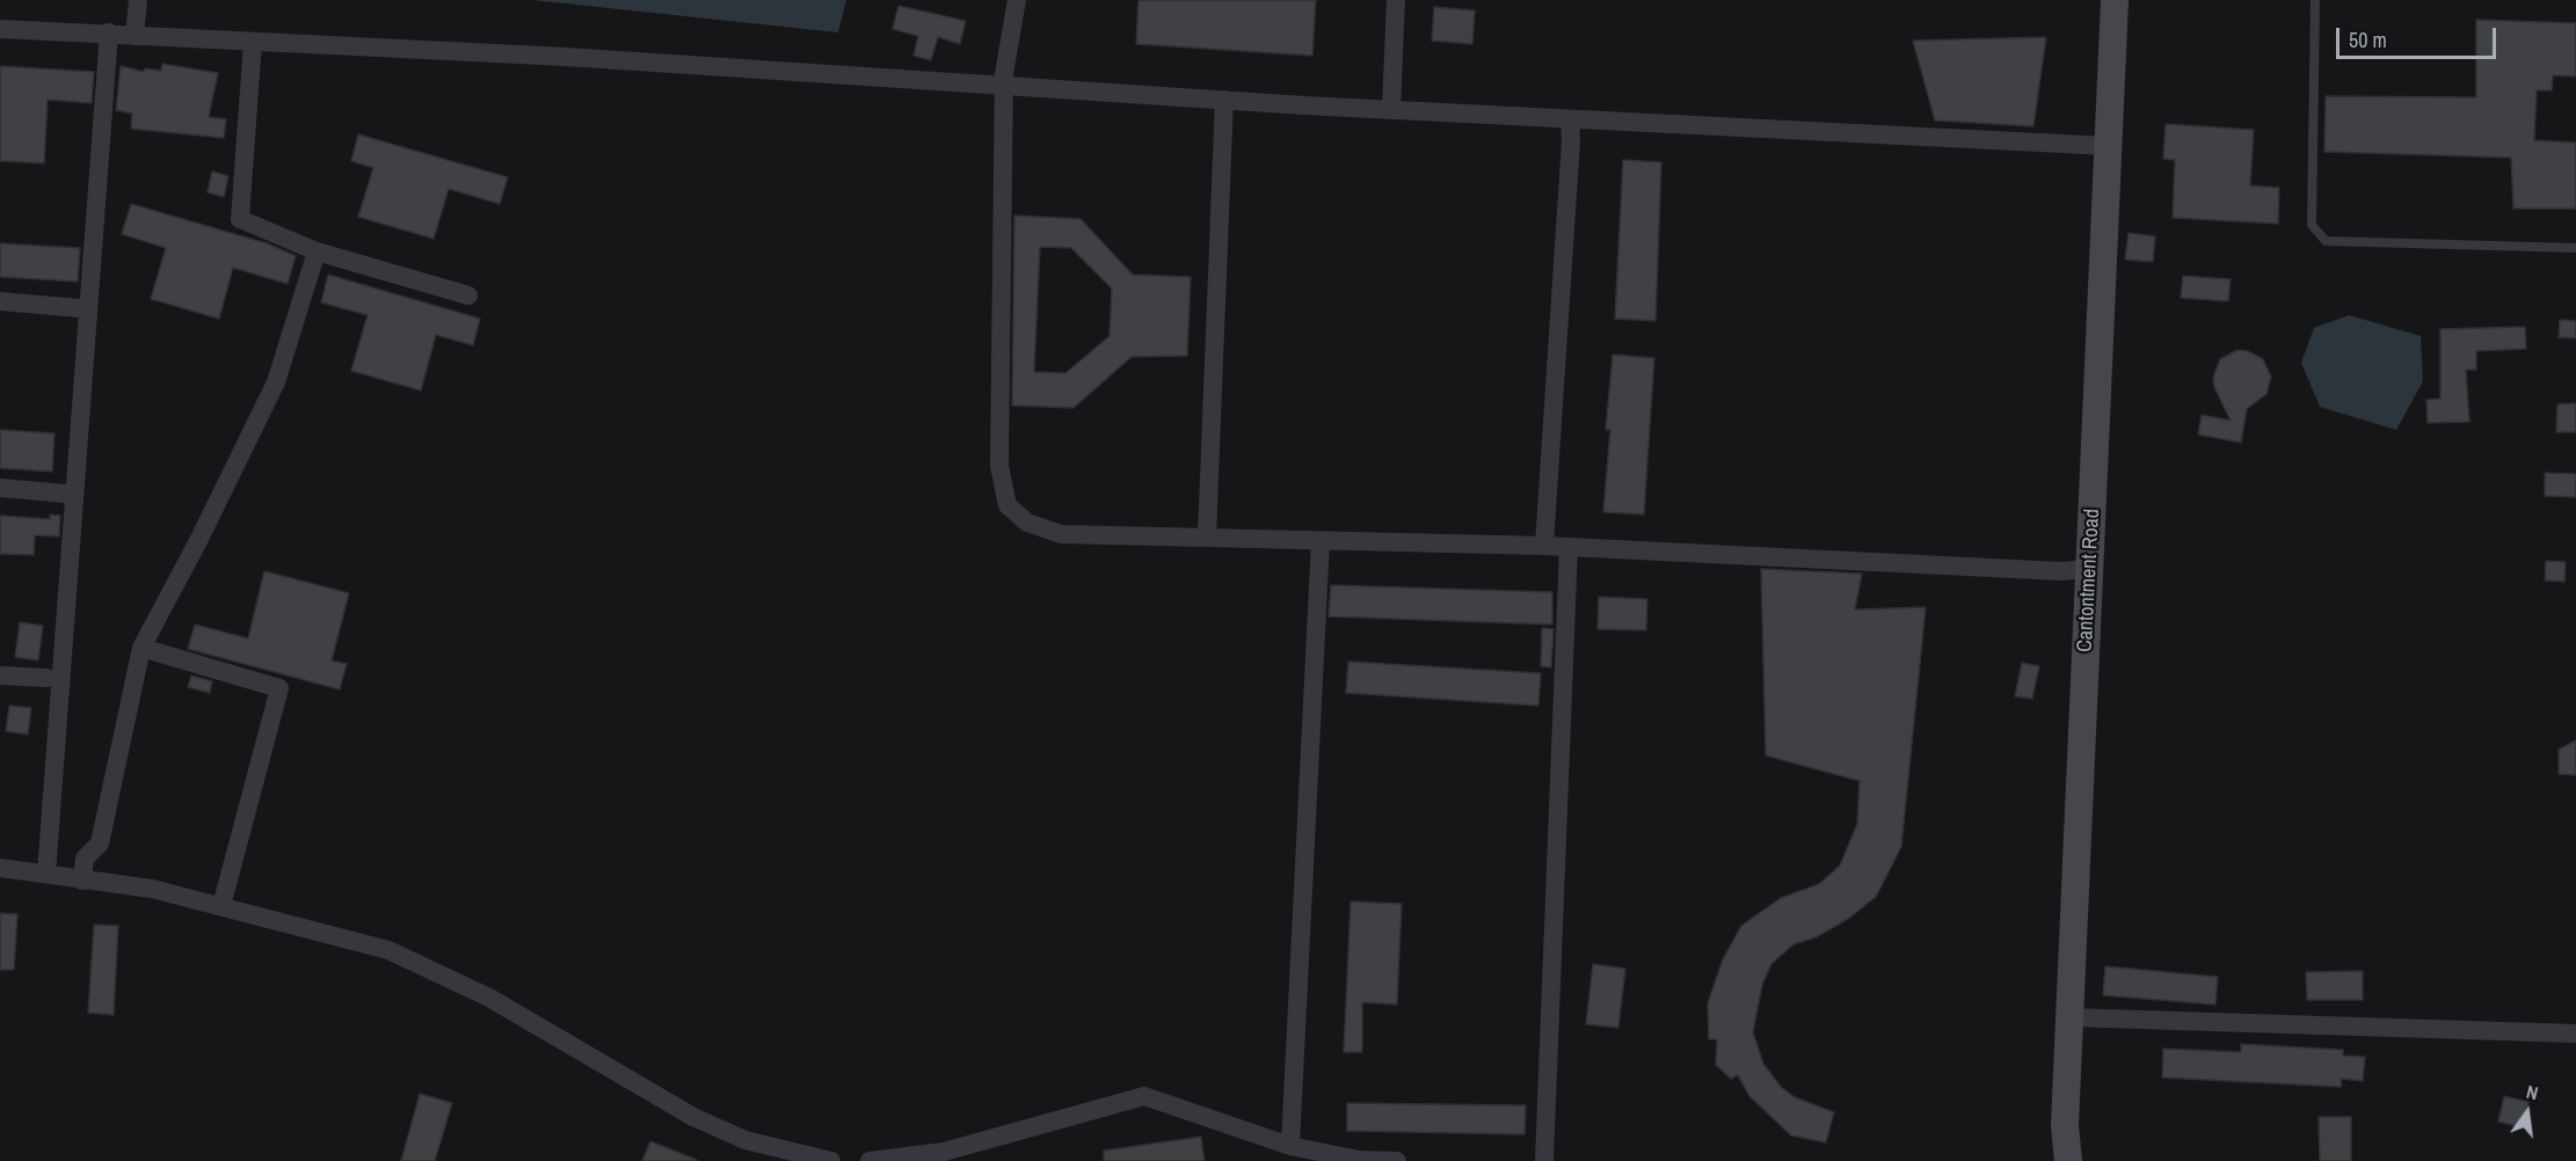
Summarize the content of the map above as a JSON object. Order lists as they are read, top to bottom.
{
  "streets": {
    "street": ["Cantontment Road"]
  },
  "scale_bar": "50 m",
  "north": "top"
}
